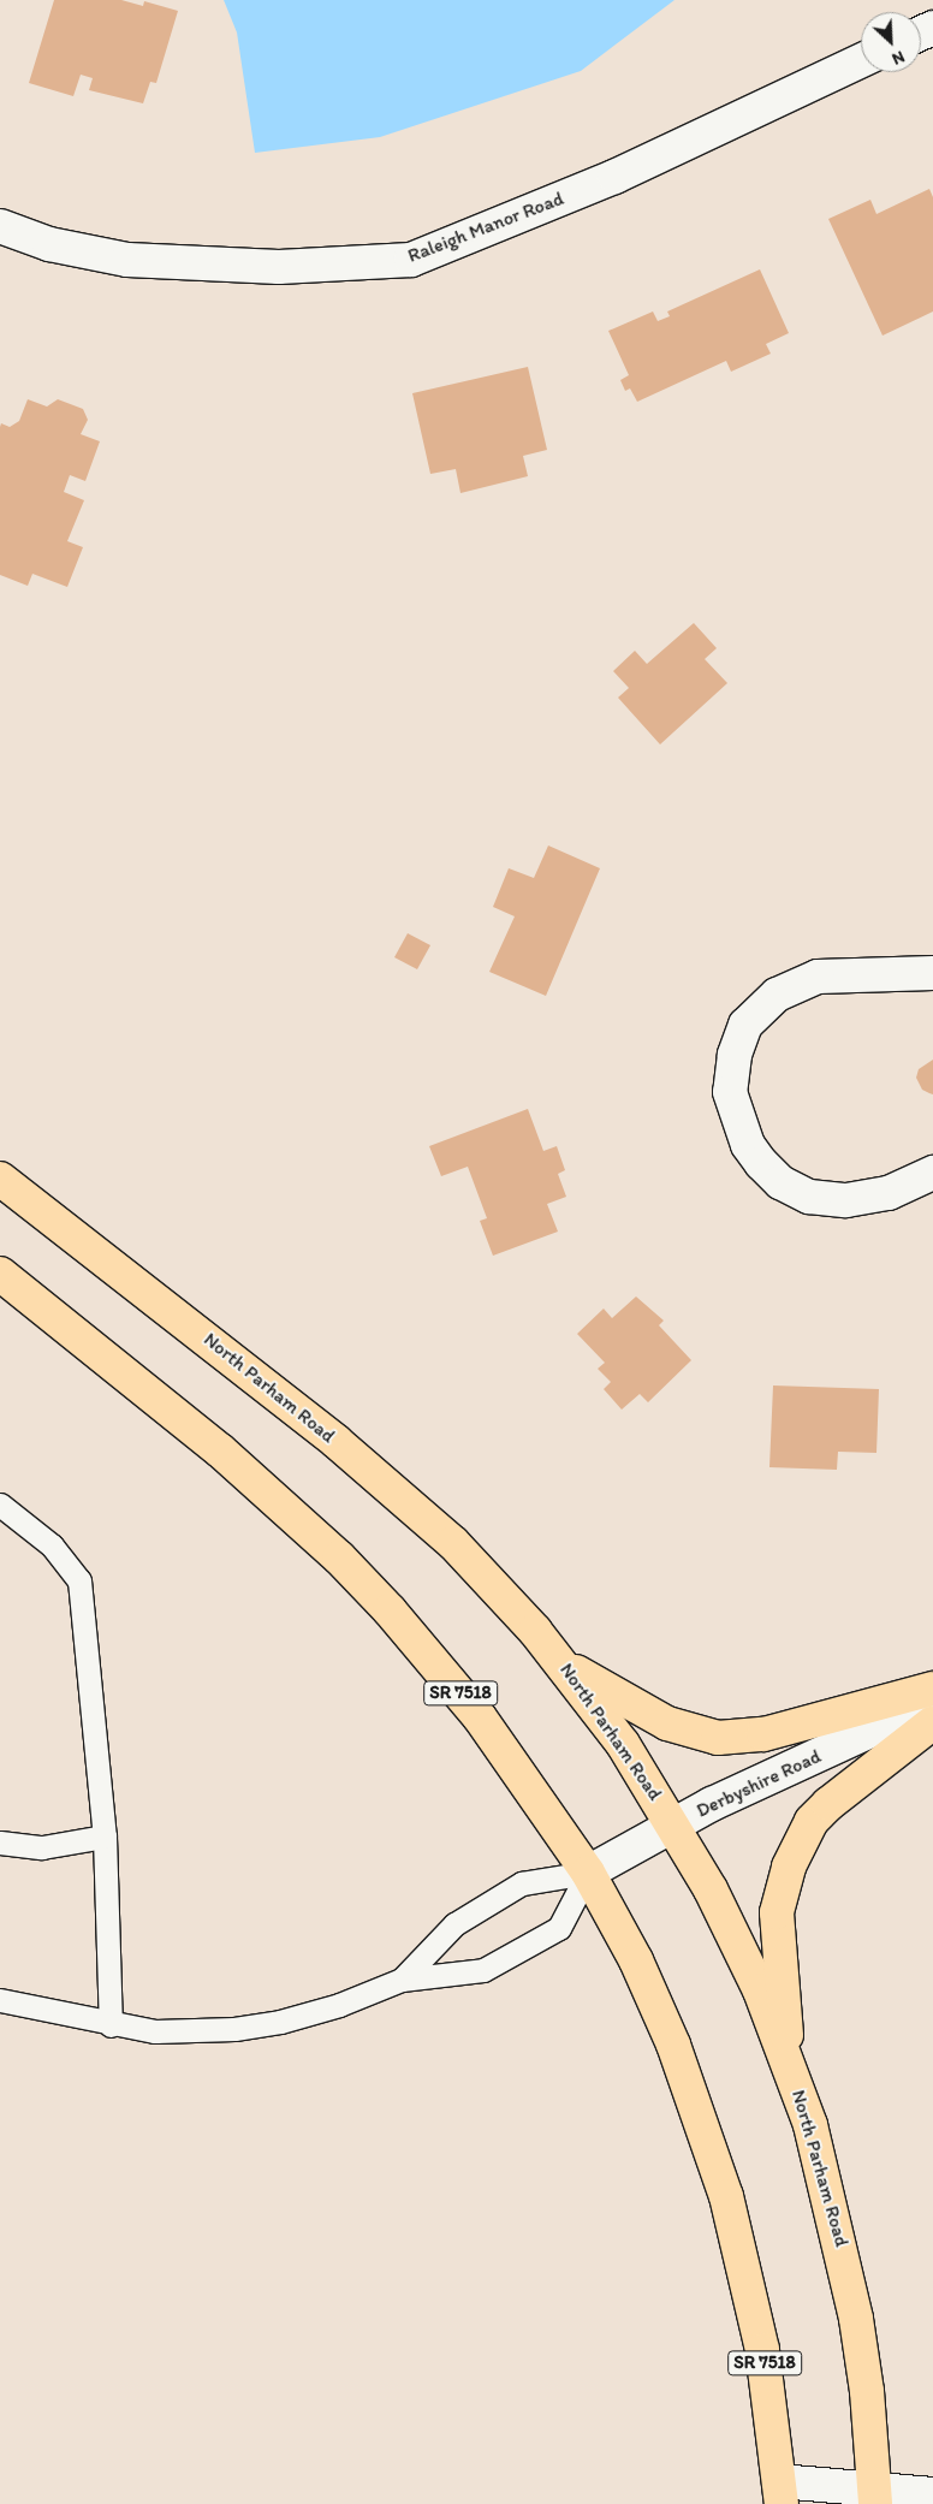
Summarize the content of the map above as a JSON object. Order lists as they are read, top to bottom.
{
  "streets": {
    "highway": ["North Parham Road", "SR 7518"],
    "street": ["Raleigh Manor Road", "Derbyshire Road"]
  },
  "crossings": [
    ["North Parham Road", "Derbyshire Road"],
    ["SR 7518", "Derbyshire Road"]
  ],
  "north": "bottom right"
}
